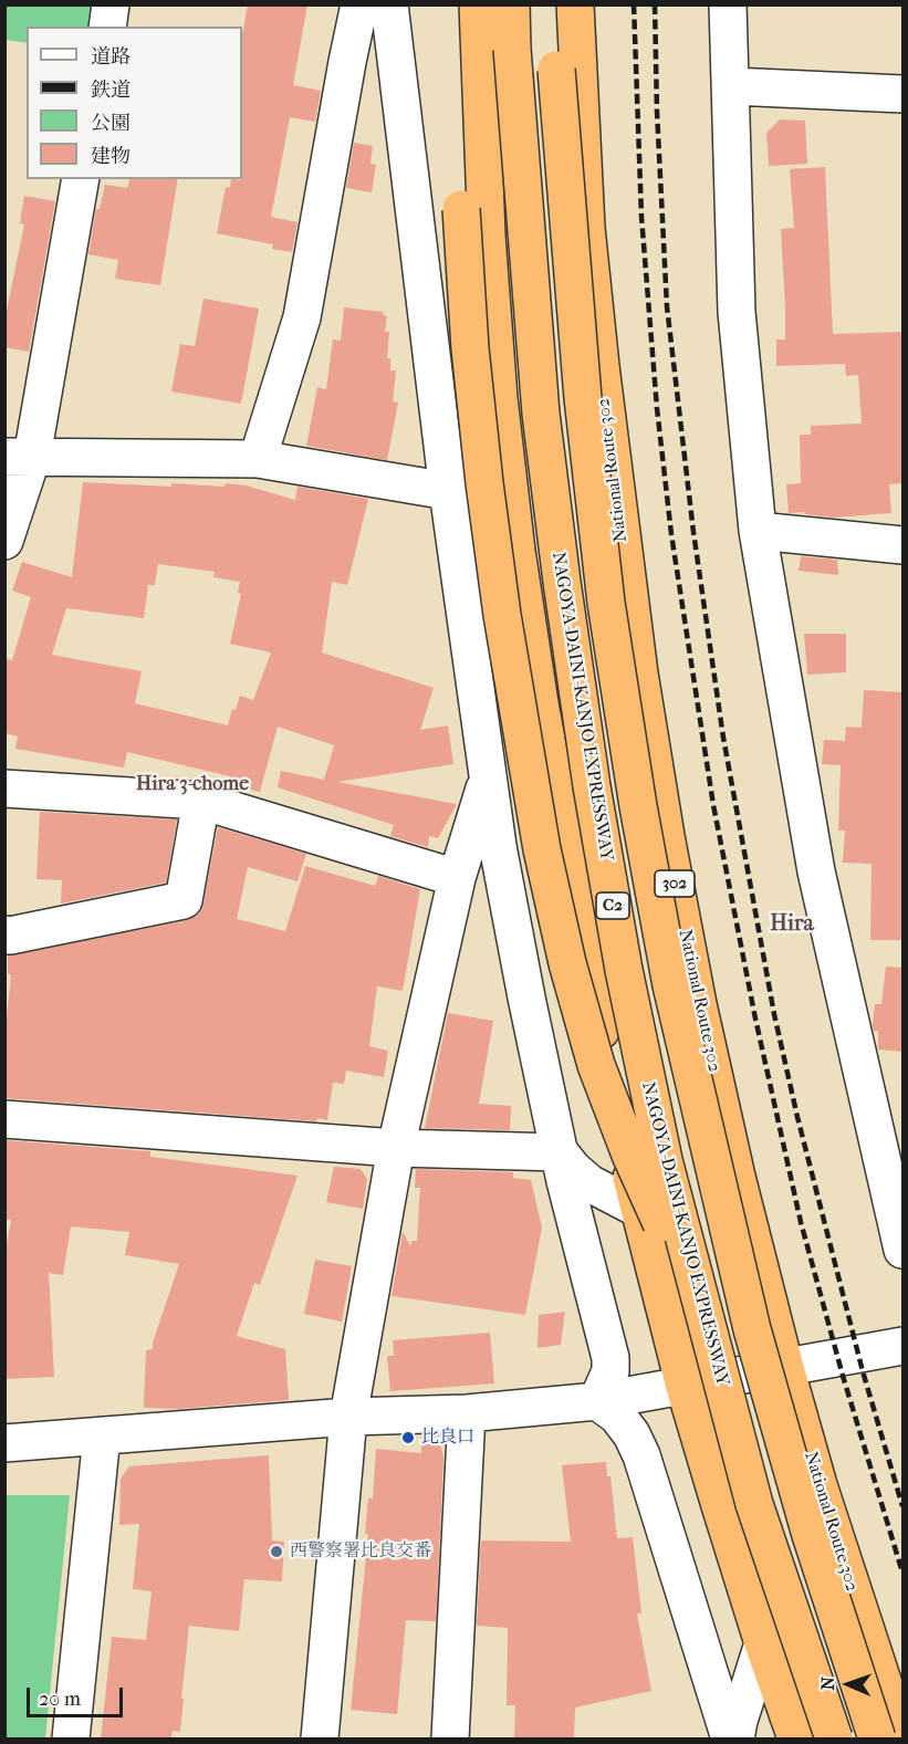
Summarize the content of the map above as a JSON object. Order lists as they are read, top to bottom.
{
  "streets": {
    "highway": [
      "National Route 302",
      "NAGOYA-DAINI-KANJO EXPRESSWAY",
      "302",
      "C2"
    ]
  },
  "districts": ["Hira 3-chome", "Hira"],
  "places": ["比良口", "西警察署比良交番"],
  "legend": [
    "道路",
    "鉄道",
    "公園",
    "建物"
  ],
  "scale_bar": "20 m",
  "north": "left"
}
